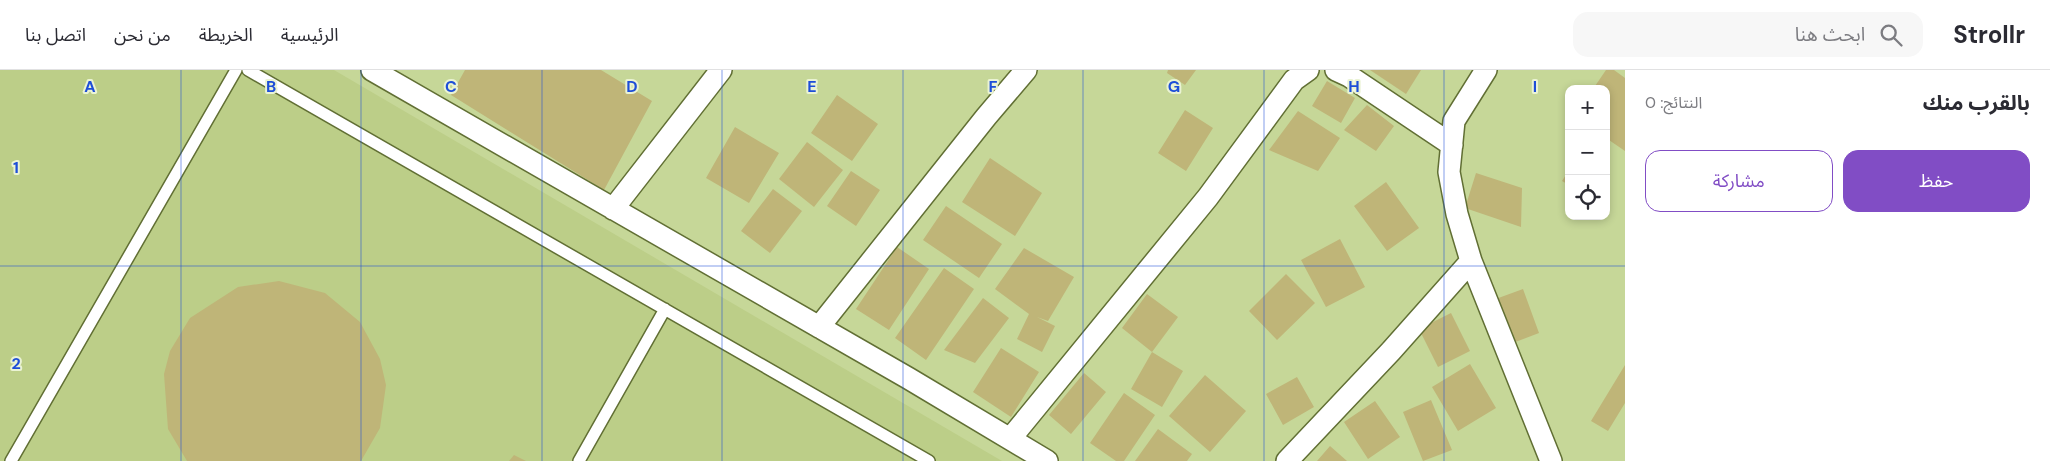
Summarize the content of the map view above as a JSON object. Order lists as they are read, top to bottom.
{
  "page": {
    "header": "Strollr",
    "search": "ابحث هنا",
    "nav": [
      "الرئيسية",
      "الخريطة",
      "من نحن",
      "اتصل بنا"
    ],
    "heading": ["بالقرب منك", "النتائج: 0"],
    "map_buttons": ["+", "−"],
    "buttons": ["حفظ", "مشاركة"]
  },
  "grid": {
    "columns": [
      "A",
      "B",
      "C",
      "D",
      "E",
      "F",
      "G",
      "H",
      "I"
    ],
    "rows": ["1", "2"]
  }
}
